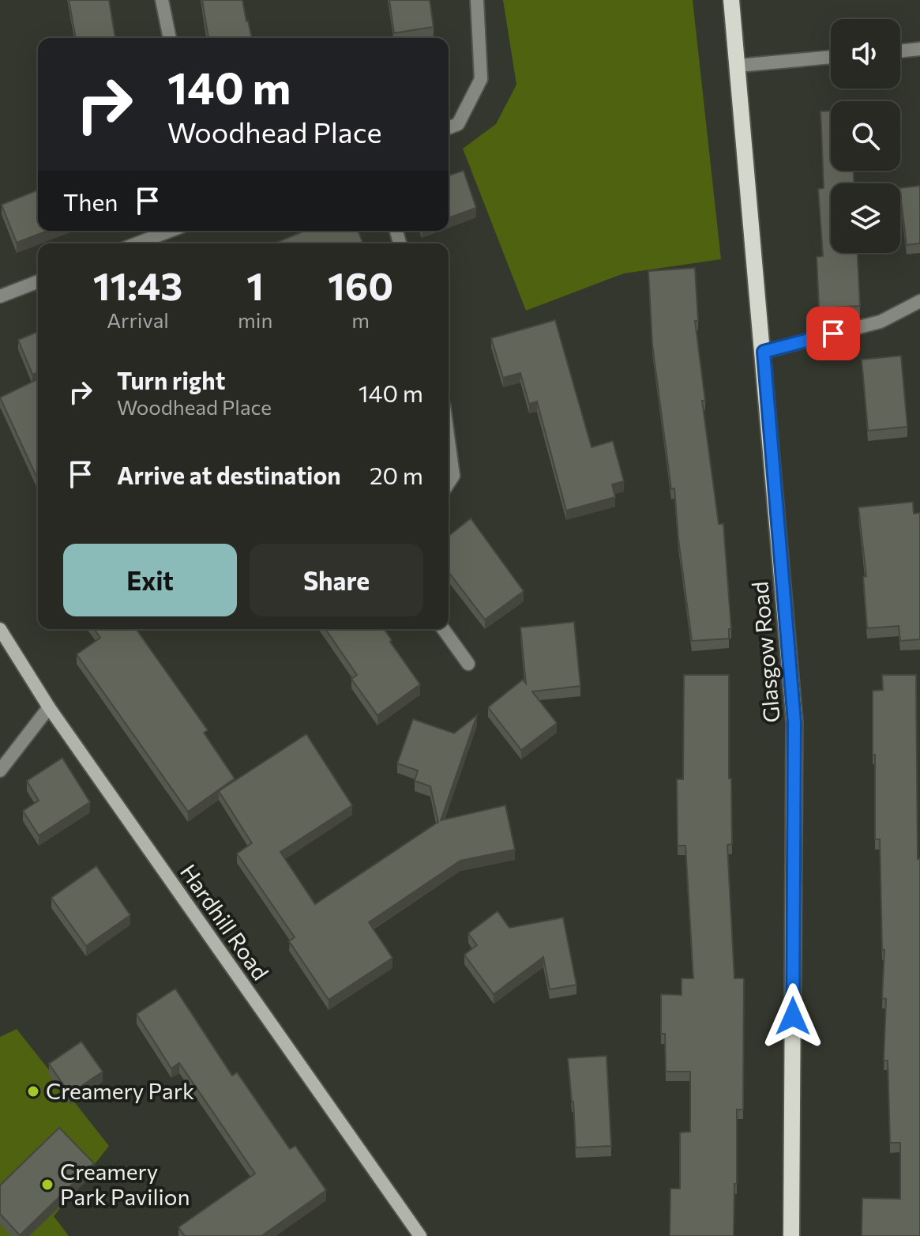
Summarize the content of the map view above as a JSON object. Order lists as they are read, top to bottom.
{
  "streets": {
    "main road": ["Glasgow Road", "Hardhill Road"]
  },
  "places": ["Creamery Park", "Creamery Park Pavilion"],
  "page": {
    "turn": ["140 m", "Woodhead Place"],
    "then": "Then",
    "eta": [
      "11:43",
      "Arrival",
      "1",
      "min",
      "160",
      "m"
    ],
    "list": [
      {
        "name": "Turn right",
        "note": "Woodhead Place",
        "value": "140 m"
      },
      {
        "name": "Arrive at destination",
        "value": "20 m"
      }
    ],
    "buttons": ["Exit", "Share"]
  }
}
